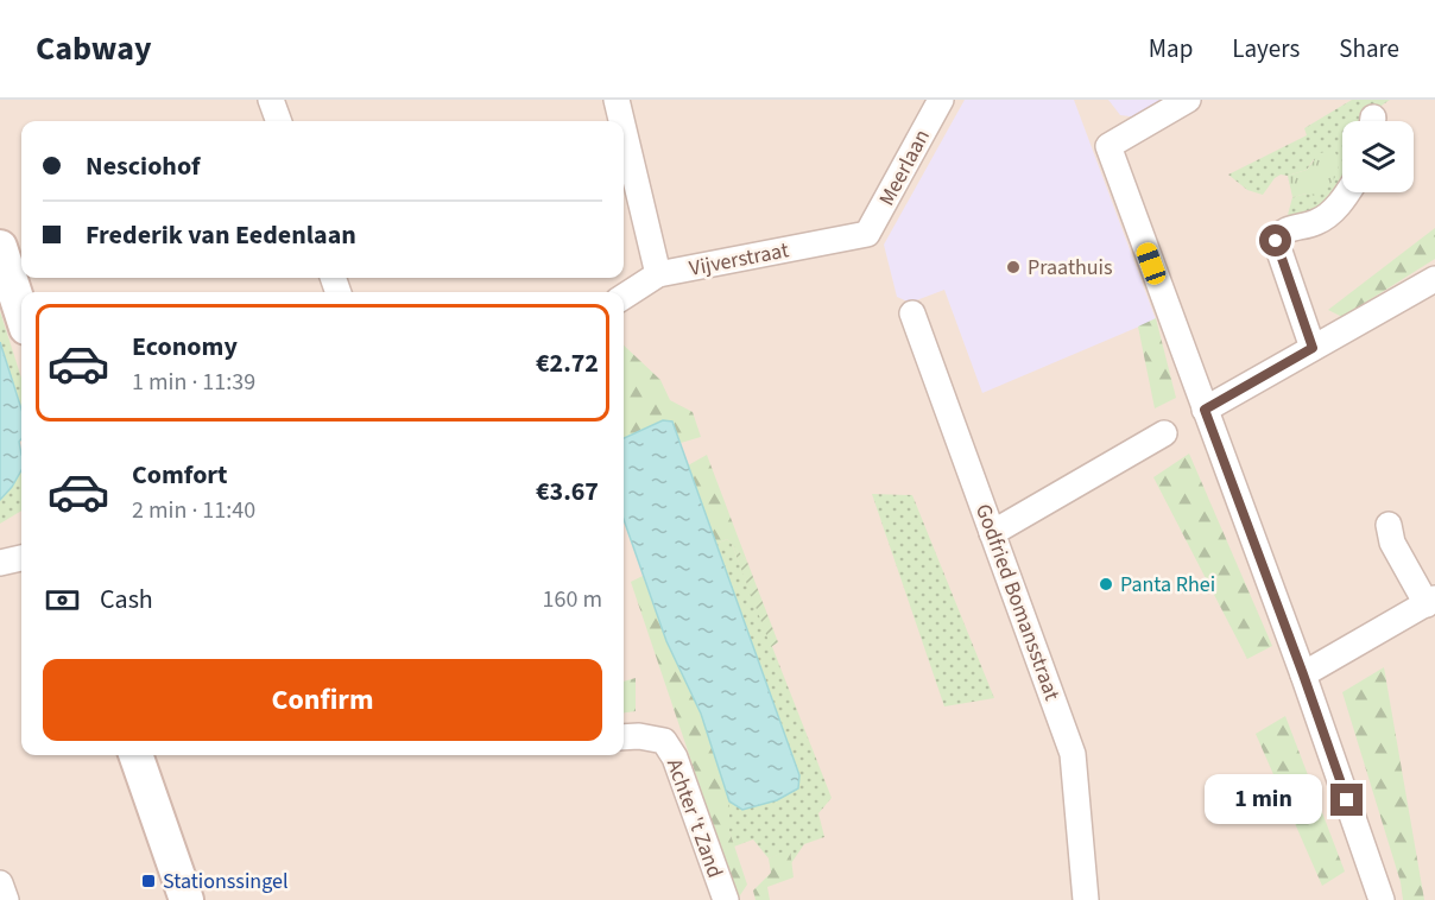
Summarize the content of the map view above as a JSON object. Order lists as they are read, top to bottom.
{
  "streets": {
    "street": [
      "Meerlaan",
      "Vijverstraat",
      "Godfried Bomansstraat",
      "Achter 't Zand"
    ]
  },
  "crossings": [
    ["Meerlaan", "Vijverstraat"]
  ],
  "places": {
    "other": ["Praathuis", "Panta Rhei"],
    "transit": ["Stationssingel"]
  },
  "page": {
    "header": "Cabway",
    "nav": ["Map", "Layers", "Share"],
    "banner": ["Nesciohof", "Frederik van Eedenlaan"],
    "list": [
      {
        "name": "Economy",
        "note": "1 min · 11:39",
        "value": "€2.72"
      },
      {
        "name": "Comfort",
        "note": "2 min · 11:40",
        "value": "€3.67"
      }
    ],
    "pay": ["Cash", "160 m"],
    "buttons": "Confirm",
    "bubble": "1 min"
  }
}
